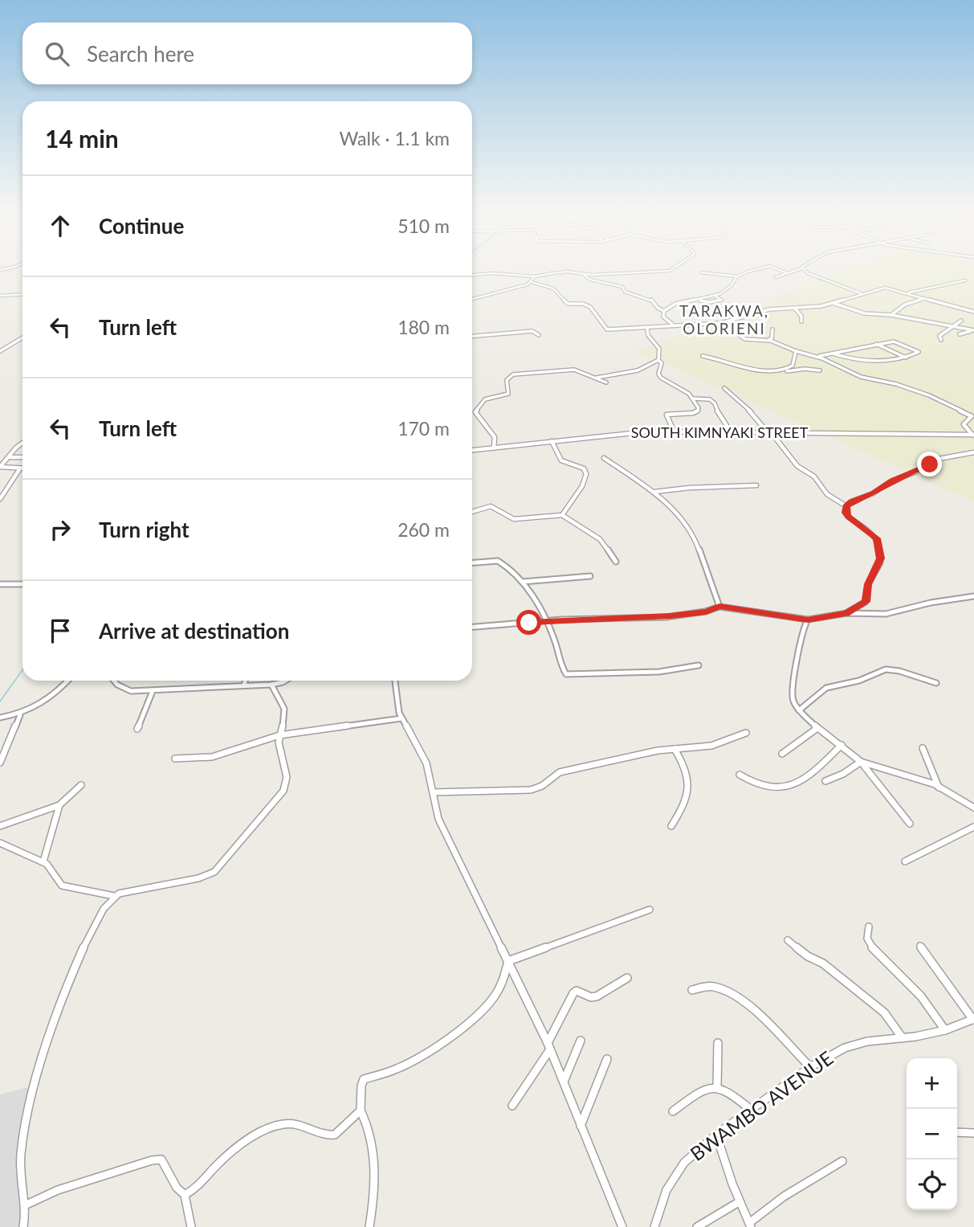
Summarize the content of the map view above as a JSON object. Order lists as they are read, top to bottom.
{
  "streets": {
    "street": ["SOUTH KIMNYAKI STREET", "BWAMBO AVENUE"]
  },
  "districts": ["TARAKWA, OLORIENI"],
  "page": {
    "search": "Search here",
    "heading": ["14 min", "Walk · 1.1 km"],
    "list": [
      ["Continue", "510 m"],
      ["Turn left", "180 m"],
      ["Turn left", "170 m"],
      ["Turn right", "260 m"],
      "Arrive at destination"
    ],
    "map_buttons": ["+", "−"]
  }
}
